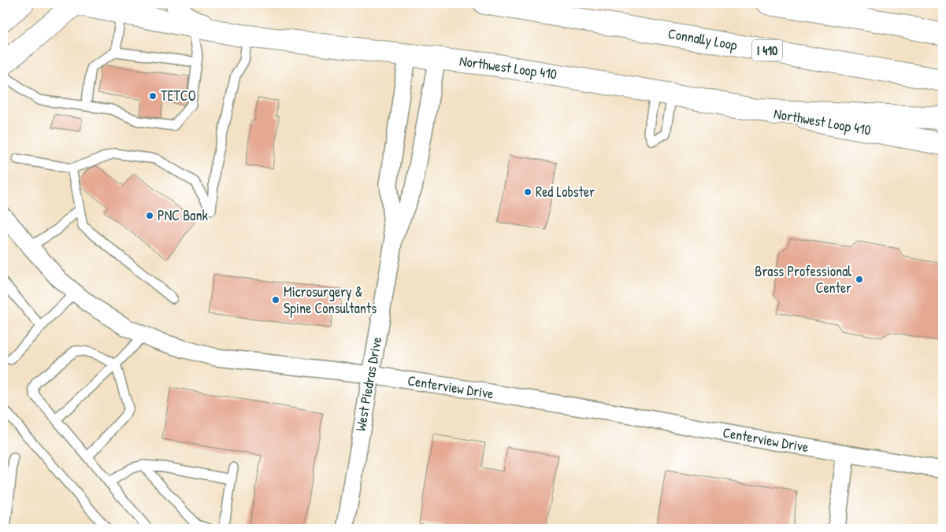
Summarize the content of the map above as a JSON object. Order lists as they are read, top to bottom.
{
  "streets": {
    "main road": ["Connally Loop", "I 410", "Northwest Loop 410"],
    "street": ["West Piedras Drive", "Centerview Drive"]
  },
  "crossings": [
    ["Northwest Loop 410", "West Piedras Drive"],
    ["West Piedras Drive", "Centerview Drive"]
  ],
  "places": [
    "TETCO",
    "Red Lobster",
    "PNC Bank",
    "Brass Professional Center",
    "Microsurgery & Spine Consultants"
  ]
}
